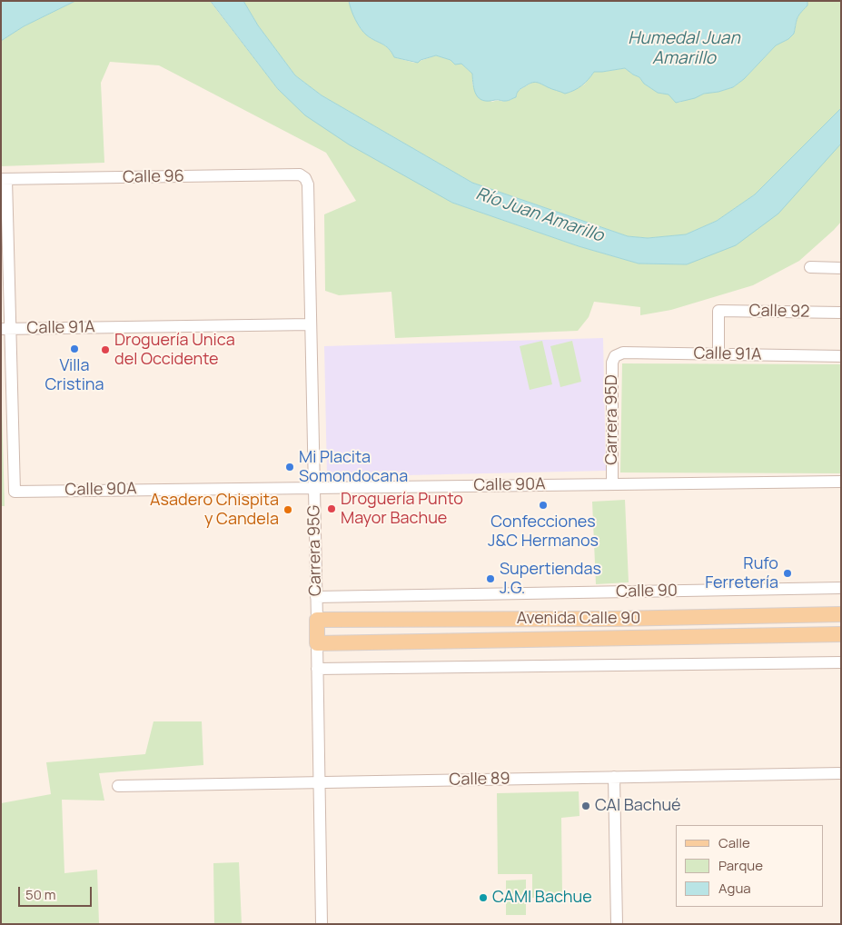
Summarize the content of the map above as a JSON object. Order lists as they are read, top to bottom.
{
  "streets": {
    "main road": ["Carrera 95G", "Avenida Calle 90"],
    "street": [
      "Calle 96",
      "Calle 92",
      "Calle 91A",
      "Carrera 95D",
      "Calle 90A",
      "Calle 90",
      "Calle 89"
    ]
  },
  "crossings": [
    ["Calle 96", "Carrera 95G"],
    ["Calle 92", "Calle 91A"],
    ["Calle 91A", "Carrera 95D"],
    ["Calle 91A", "Calle 90A"],
    ["Calle 91A", "Carrera 95G"],
    ["Carrera 95D", "Calle 90A"],
    ["Calle 90A", "Carrera 95G"],
    ["Carrera 95G", "Calle 90"],
    ["Carrera 95G", "Avenida Calle 90"],
    ["Carrera 95G", "Calle 89"]
  ],
  "water": ["Humedal Juan Amarillo", "Río Juan Amarillo"],
  "places": [
    "Villa Cristina",
    "Droguería Unica del Occidente",
    "Mi Placita Somondocana",
    "Confecciones J&C Hermanos",
    "Droguería Punto Mayor Bachue",
    "Asadero Chispita y Candela",
    "Rufo Ferretería",
    "Supertiendas J.G.",
    "CAI Bachué",
    "CAMI Bachue"
  ],
  "legend": ["Calle", "Parque", "Agua"],
  "scale_bar": "50 m"
}
